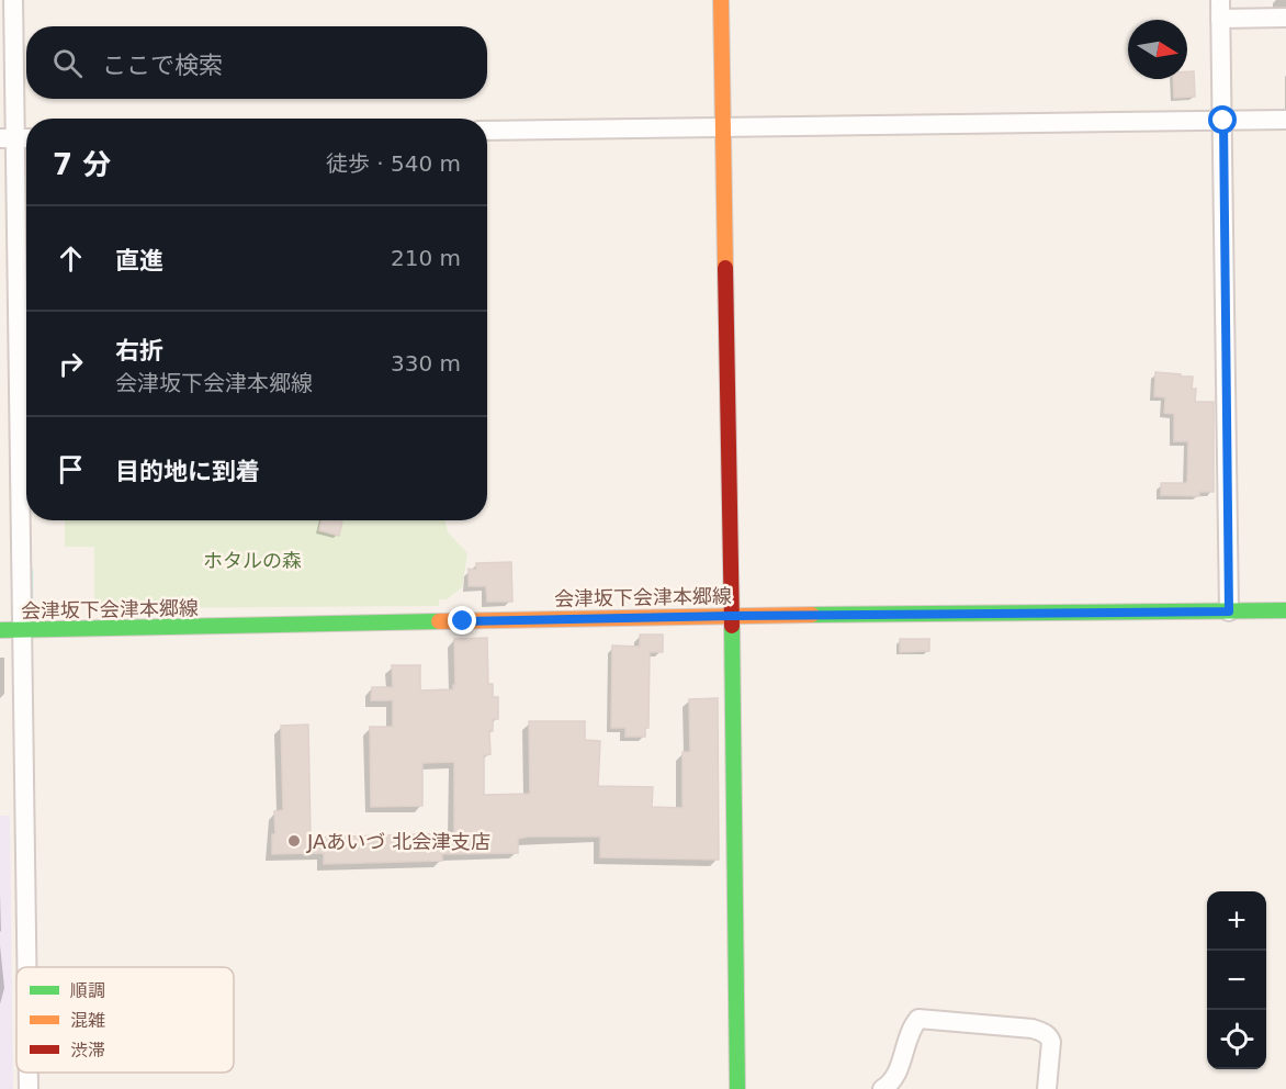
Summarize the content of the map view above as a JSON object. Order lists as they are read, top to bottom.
{
  "streets": {
    "main road": ["会津坂下会津本郷線"]
  },
  "parks": ["ホタルの森"],
  "places": ["JAあいづ 北会津支店"],
  "legend": ["順調", "混雑", "渋滞"],
  "north": "right",
  "page": {
    "search": "ここで検索",
    "heading": ["7 分", "徒歩 · 540 m"],
    "list": [
      ["直進", "210 m"],
      ["右折", "会津坂下会津本郷線", "330 m"],
      "目的地に到着"
    ],
    "map_buttons": ["+", "−"]
  }
}
